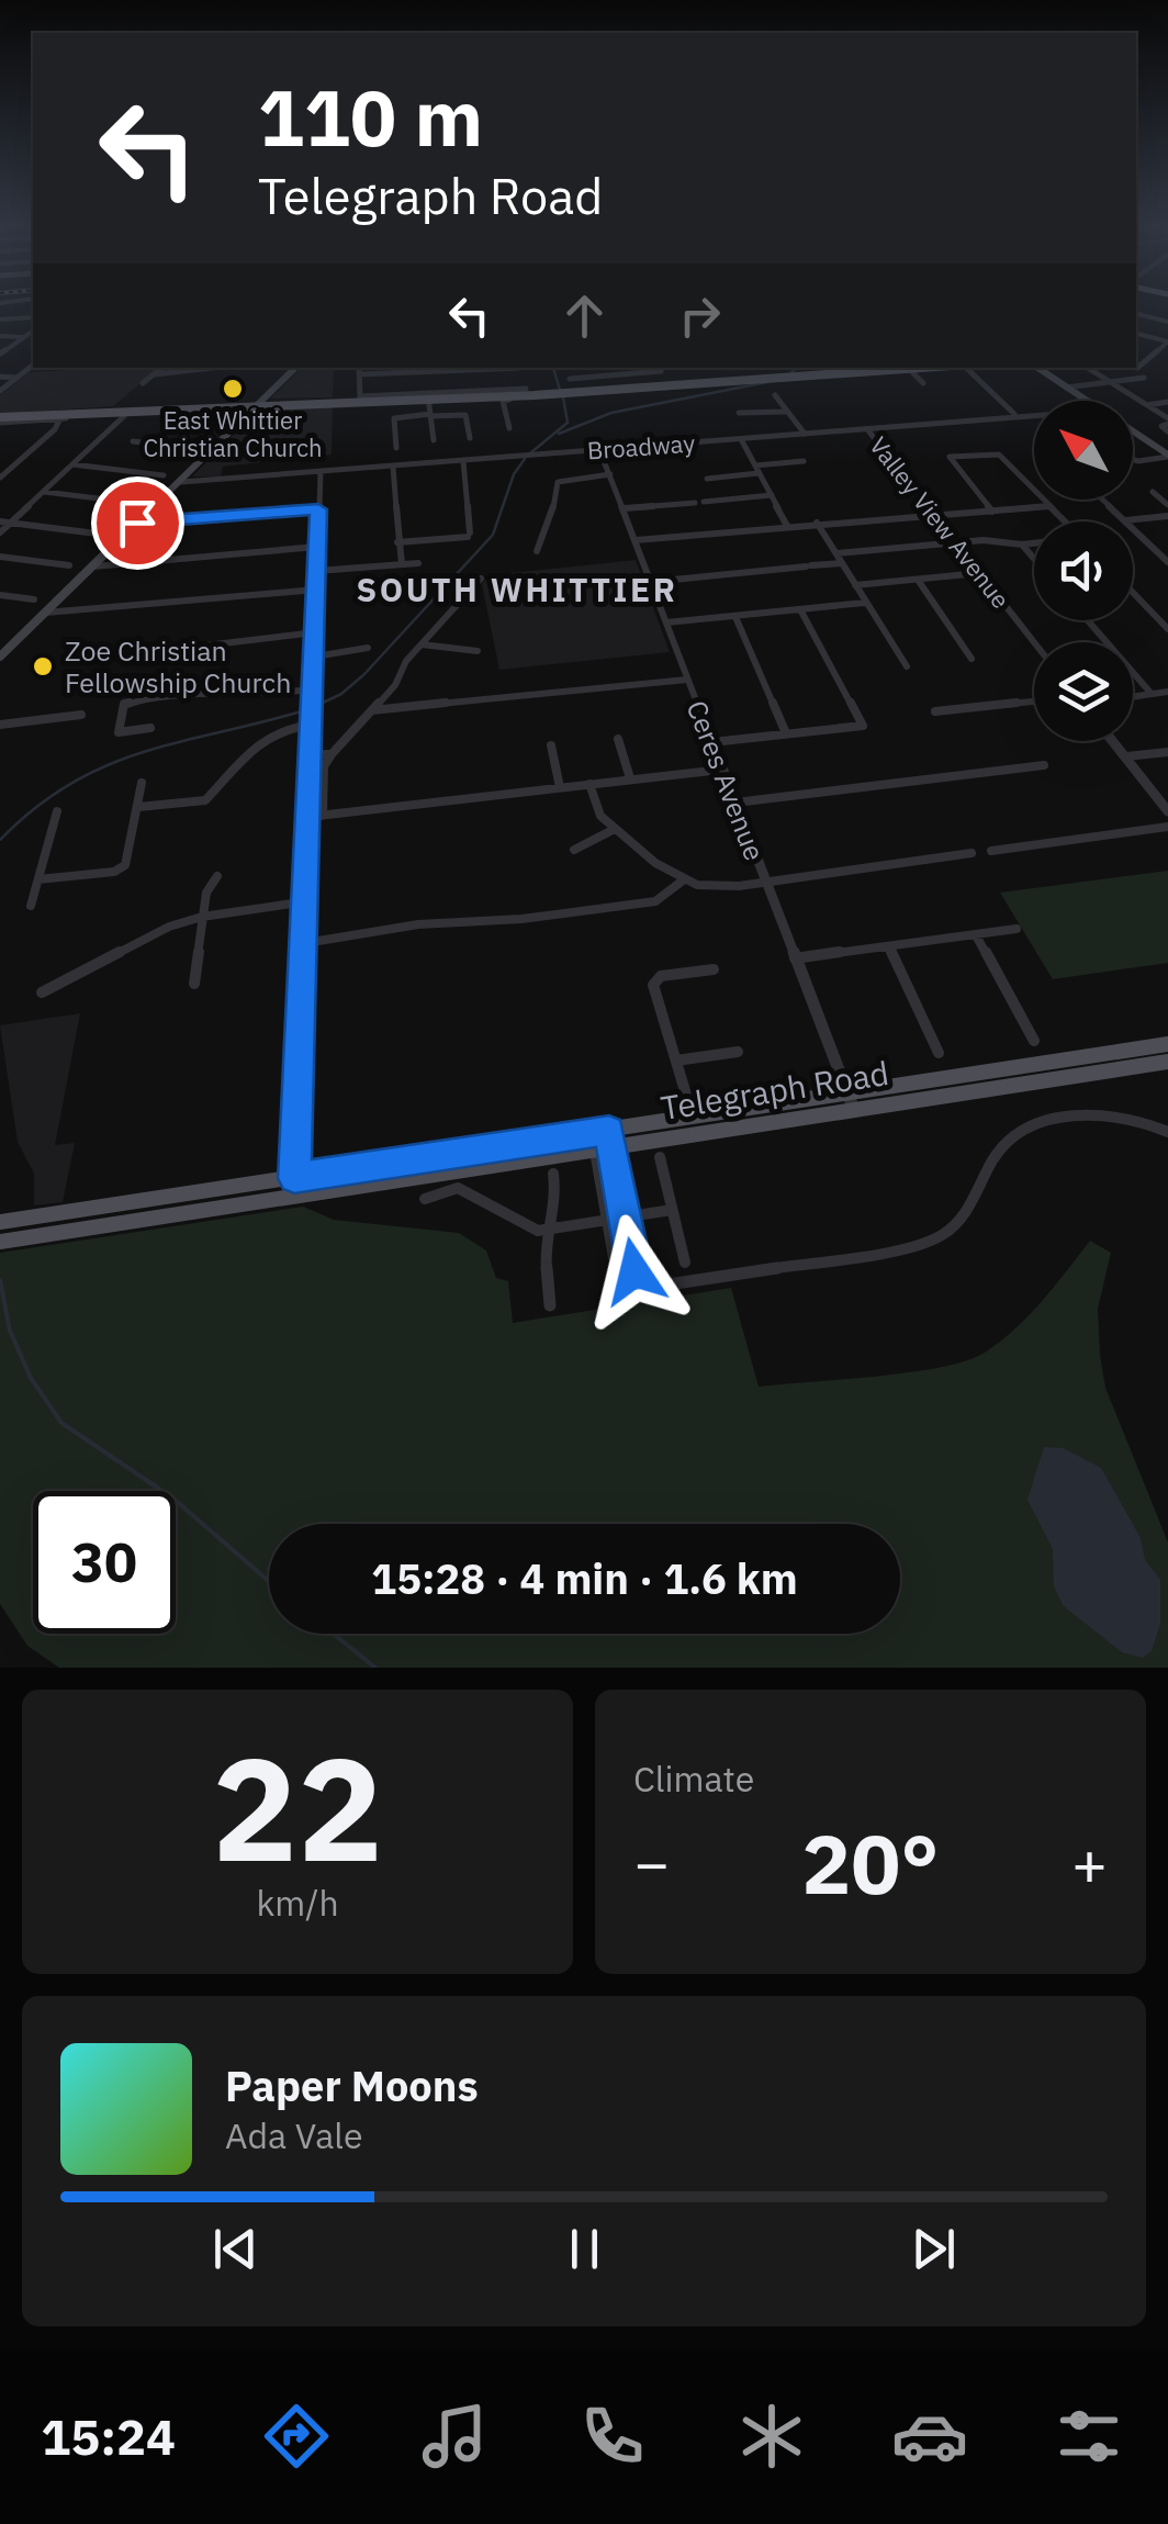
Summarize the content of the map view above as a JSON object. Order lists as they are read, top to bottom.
{
  "streets": {
    "main road": ["Telegraph Road"],
    "street": ["Broadway", "Valley View Avenue", "Ceres Avenue"]
  },
  "crossings": [
    ["Broadway", "Valley View Avenue"],
    ["Broadway", "Ceres Avenue"],
    ["Ceres Avenue", "Telegraph Road"]
  ],
  "districts": ["SOUTH WHITTIER"],
  "places": ["East Whittier Christian Church", "Zoe Christian Fellowship Church"],
  "north": "top left",
  "page": {
    "turn": ["110 m", "Telegraph Road"],
    "limit": "30",
    "trip": "15:28 · 4 min · 1.6 km",
    "tile": [
      ["22", "km/h"],
      "Climate"
    ],
    "heat": ["−", "20°", "+"],
    "song": ["Paper Moons", "Ada Vale"],
    "tabs": "15:24"
  }
}
